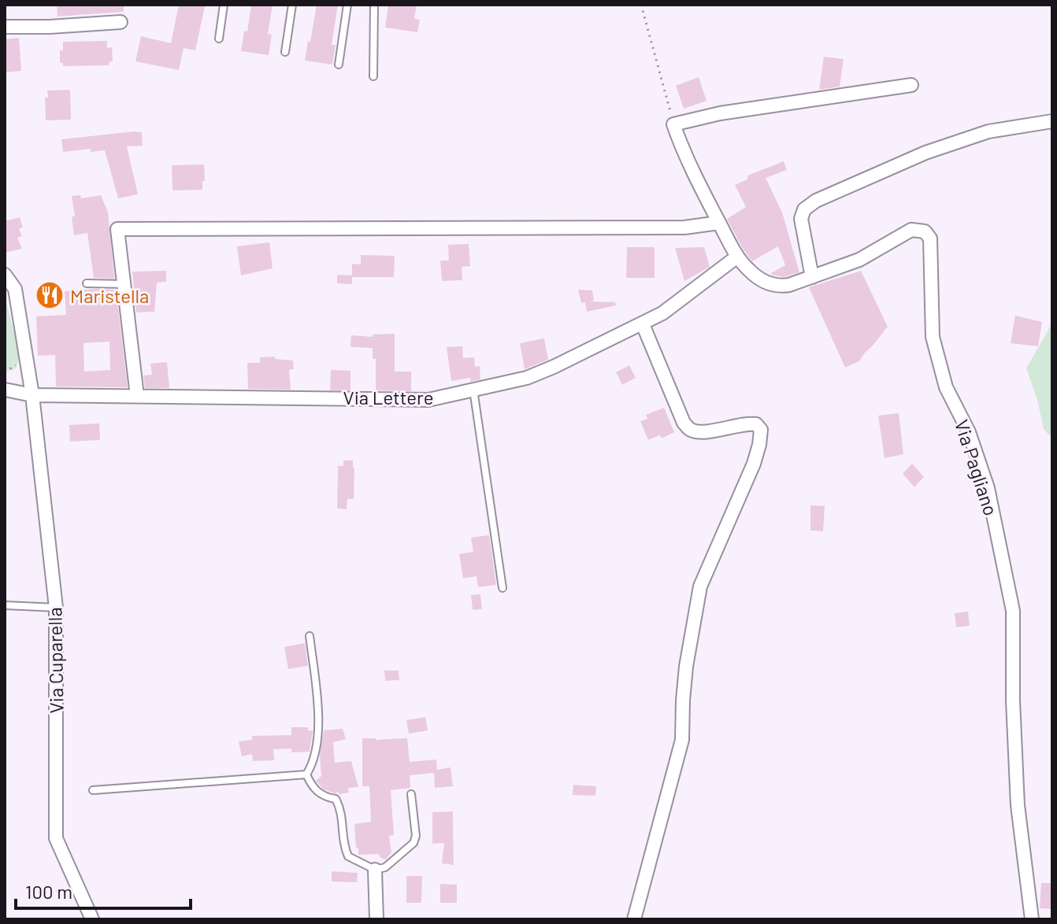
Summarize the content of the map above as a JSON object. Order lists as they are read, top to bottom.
{
  "streets": {
    "street": ["Via Lettere", "Via Pagliano", "Via Cuparella"]
  },
  "crossings": [
    ["Via Lettere", "Via Pagliano"],
    ["Via Lettere", "Via Cuparella"]
  ],
  "places": {
    "restaurant": ["Maristella"]
  },
  "scale_bar": "100 m"
}
